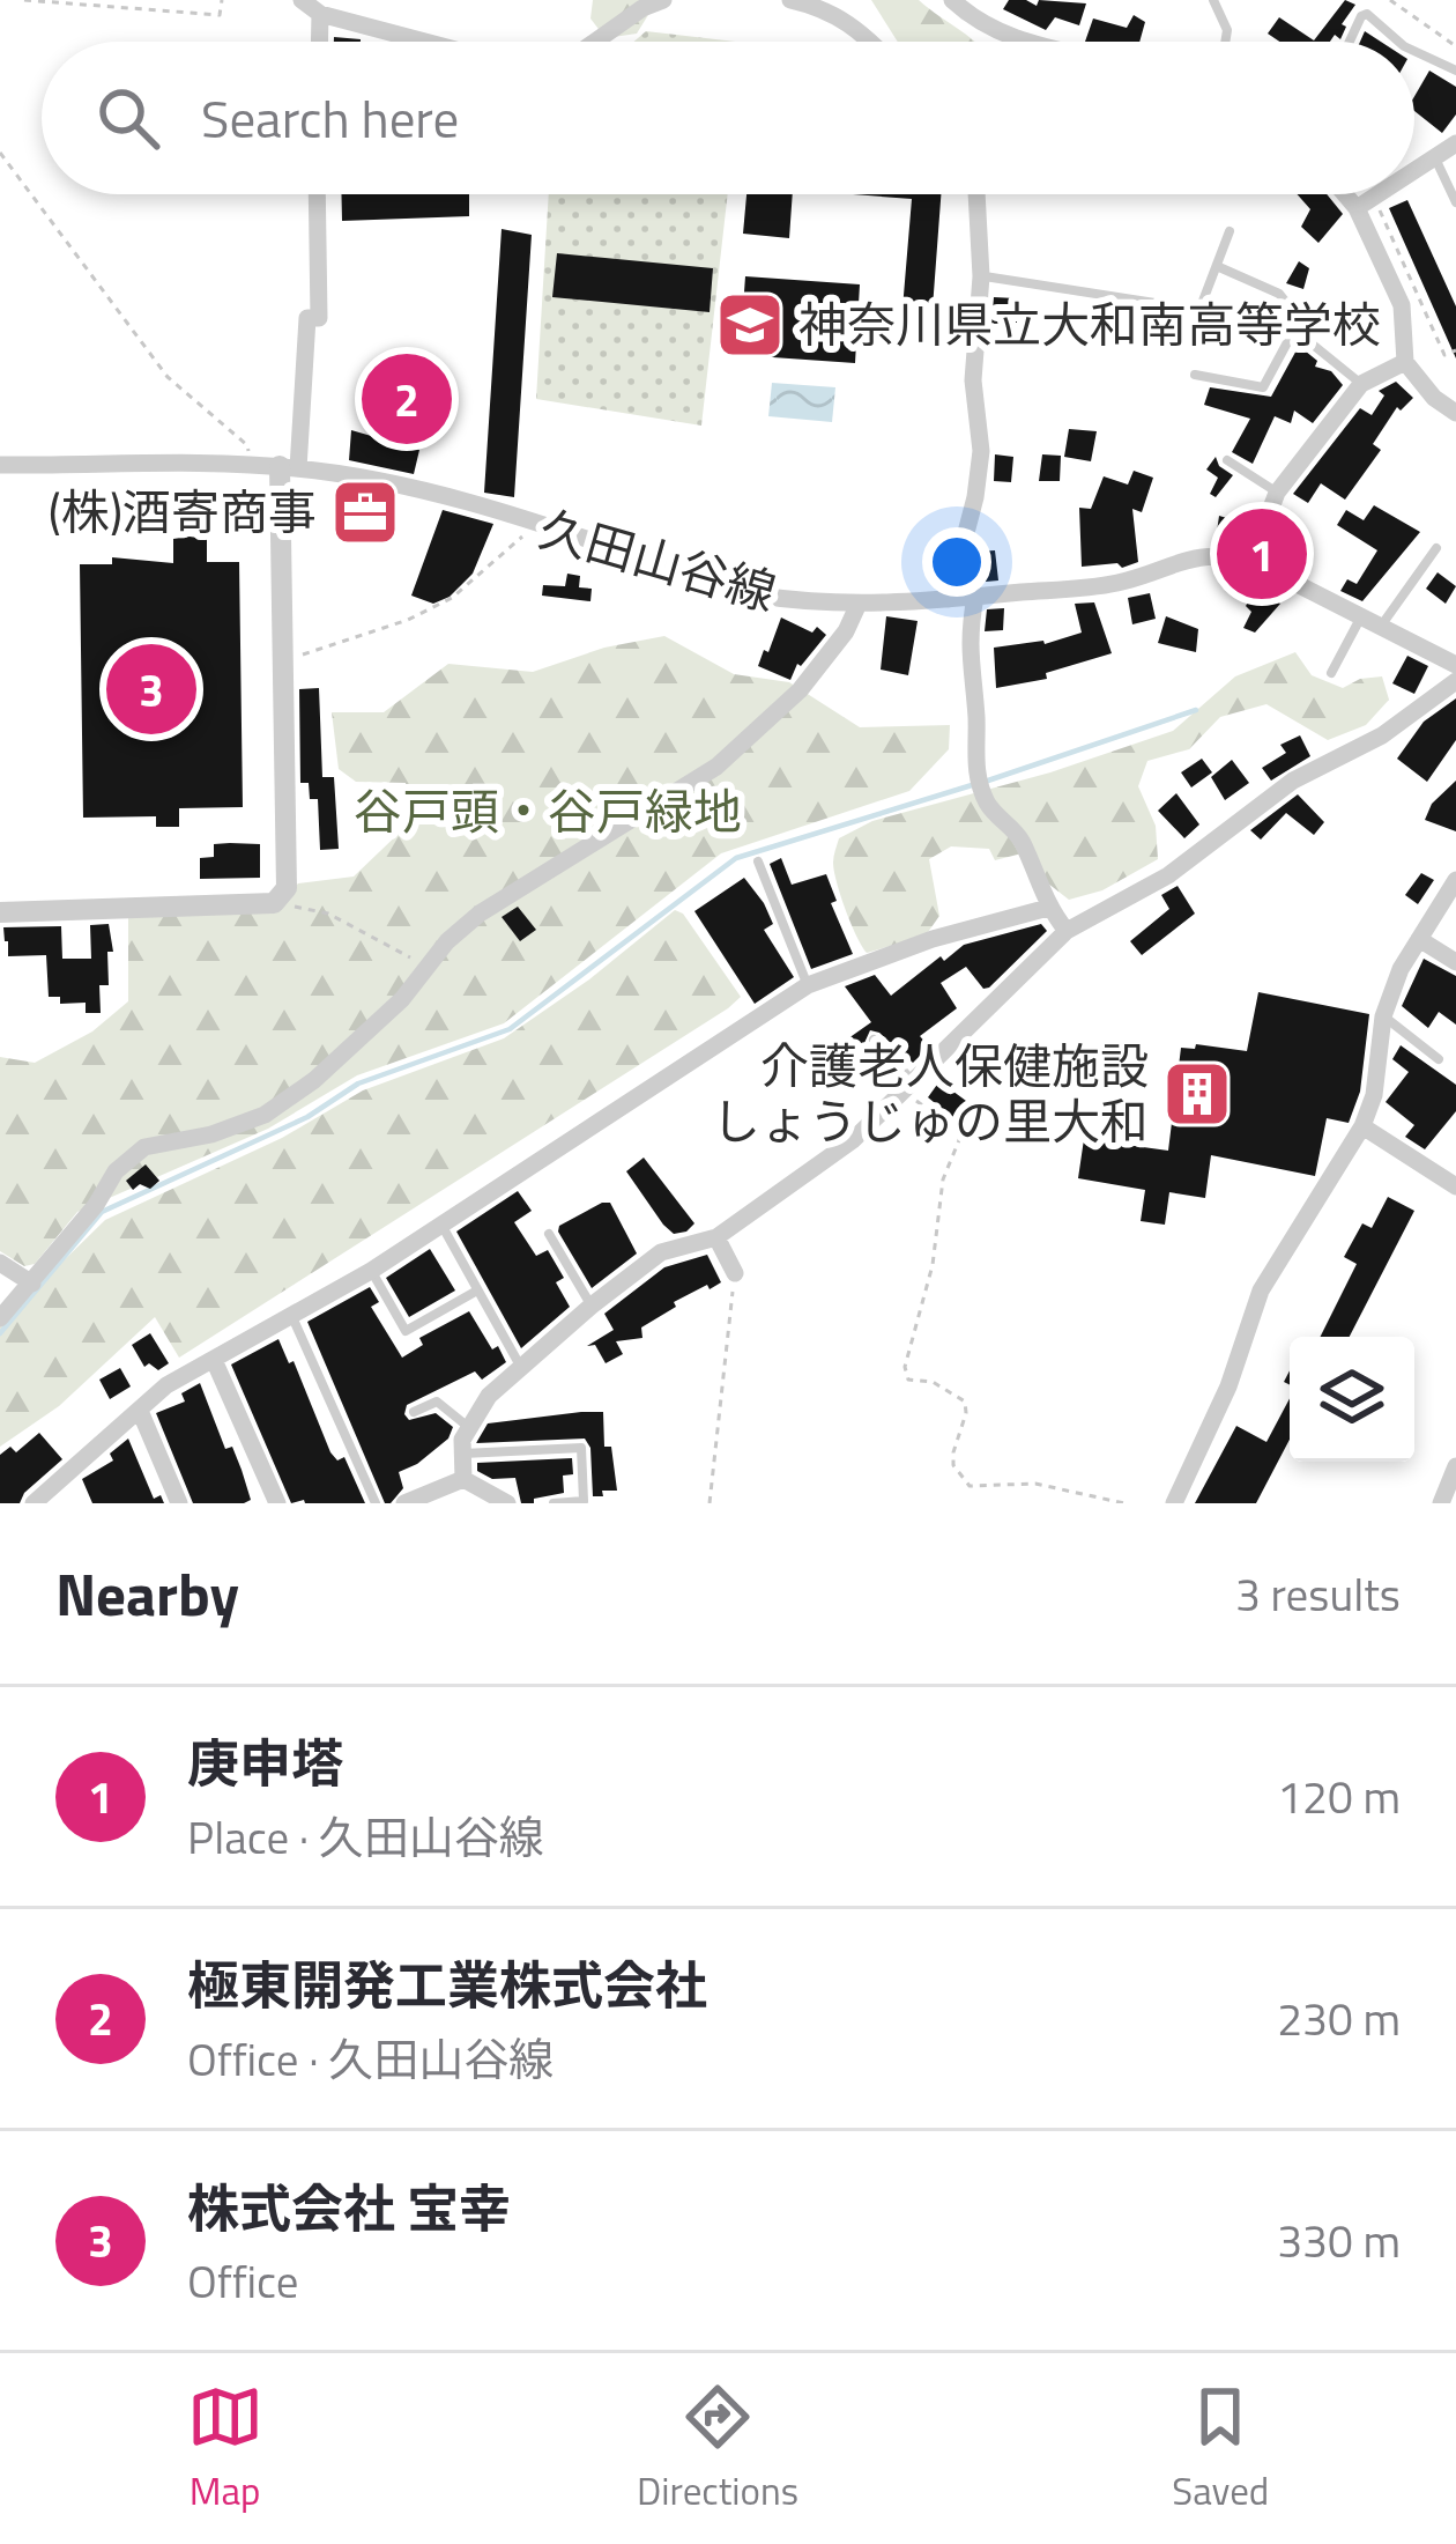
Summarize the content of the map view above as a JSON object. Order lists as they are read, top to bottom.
{
  "streets": {
    "street": ["久田山谷線"]
  },
  "parks": ["谷戸頭・谷戸緑地"],
  "places": {
    "school or university": ["神奈川県立大和南高等学校"],
    "office": ["(株)酒寄商事"],
    "building": ["介護老人保健施設 しょうじゅの里大和"]
  },
  "page": {
    "search": "Search here",
    "pins": ["2", "1", "3"],
    "heading": ["Nearby", "3 results"],
    "list": [
      {
        "mark": "1",
        "name": "庚申塔",
        "note": "Place · 久田山谷線",
        "value": "120 m"
      },
      {
        "mark": "2",
        "name": "極東開発工業株式会社",
        "note": "Office · 久田山谷線",
        "value": "230 m"
      },
      {
        "mark": "3",
        "name": "株式会社 宝幸",
        "note": "Office",
        "value": "330 m"
      }
    ],
    "nav": ["Map", "Directions", "Saved"]
  }
}
